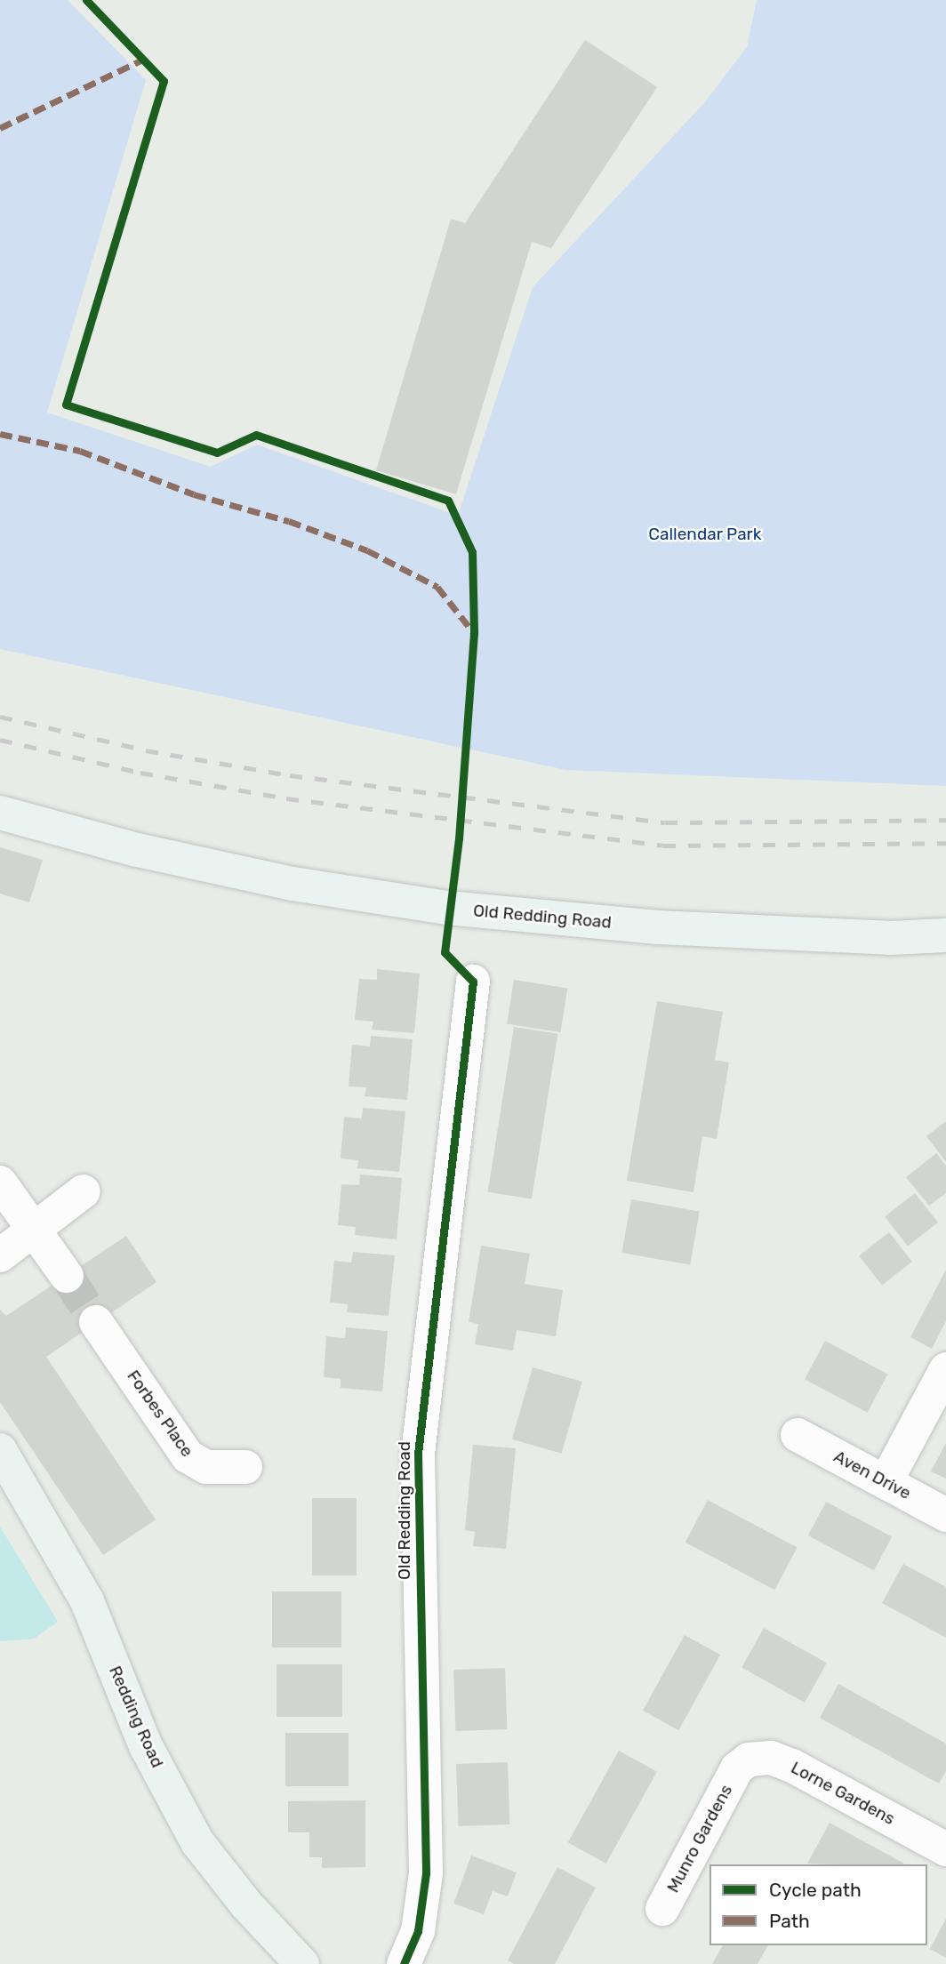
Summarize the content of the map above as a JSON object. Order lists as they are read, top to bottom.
{
  "streets": {
    "main road": ["Old Redding Road", "Redding Road"],
    "street": [
      "Forbes Place",
      "Aven Drive",
      "Lorne Gardens",
      "Munro Gardens"
    ]
  },
  "crossings": [
    ["Lorne Gardens", "Munro Gardens"]
  ],
  "parks": ["Callendar Park"],
  "legend": ["Cycle path", "Path"]
}
